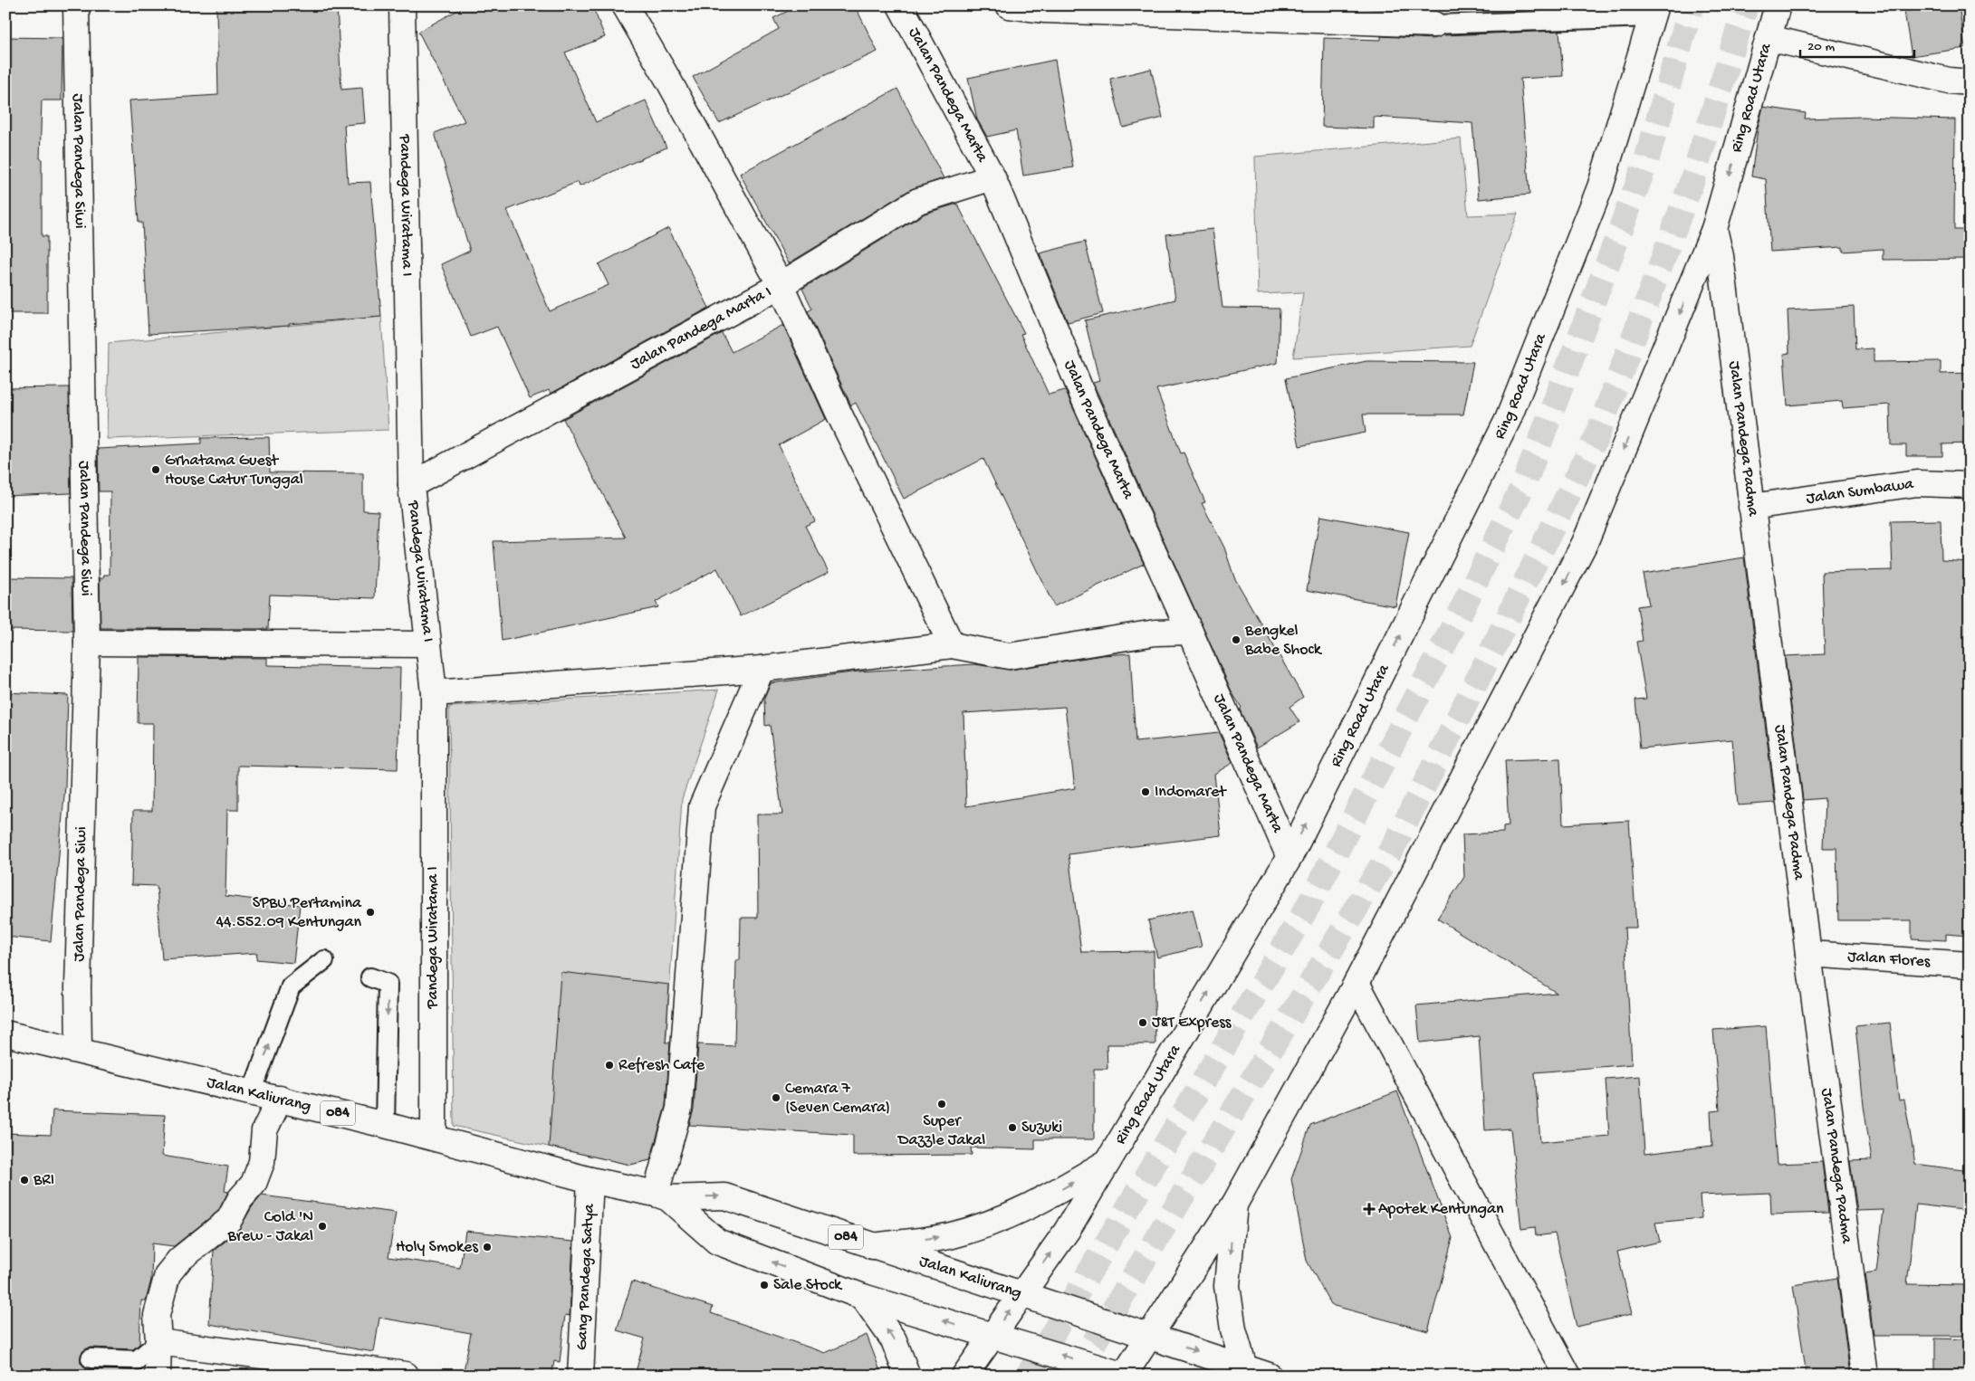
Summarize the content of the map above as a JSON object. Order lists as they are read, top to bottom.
{
  "streets": {
    "main road": [
      "Jalan Pandega Marta",
      "Ring Road Utara",
      "Jalan Pandega Siwi",
      "Pandega Wiratama I",
      "Jalan Pandega Marta I",
      "Jalan Pandega Padma",
      "Jalan Sumbawa",
      "Jalan Flores",
      "Jalan Kaliurang",
      "084",
      "Gang Pandega Satya"
    ]
  },
  "crossings": [
    ["Jalan Pandega Marta", "Ring Road Utara"],
    ["Jalan Pandega Marta", "Jalan Pandega Marta I"],
    ["Ring Road Utara", "Jalan Pandega Padma"],
    ["Ring Road Utara", "Jalan Kaliurang"],
    ["Jalan Pandega Siwi", "Jalan Kaliurang"],
    ["Pandega Wiratama I", "Jalan Pandega Marta I"],
    ["Pandega Wiratama I", "Jalan Kaliurang"],
    ["Jalan Pandega Padma", "Jalan Sumbawa"],
    ["Jalan Pandega Padma", "Jalan Flores"],
    ["Jalan Kaliurang", "Gang Pandega Satya"]
  ],
  "places": {
    "other": [
      "Grhatama Guest House Catur Tunggal",
      "Bengkel Babe Shock",
      "Indomaret",
      "SPBU Pertamina 44.552.09 Kentungan",
      "J&T Express",
      "Refresh Cafe",
      "Cemara 7 (Seven Cemara)",
      "Super Dazzle Jakal",
      "Suzuki",
      "BRI",
      "Cold 'N Brew - Jakal",
      "Holy Smokes",
      "Sale Stock"
    ],
    "health": ["Apotek Kentungan"]
  },
  "scale_bar": "20 m"
}
